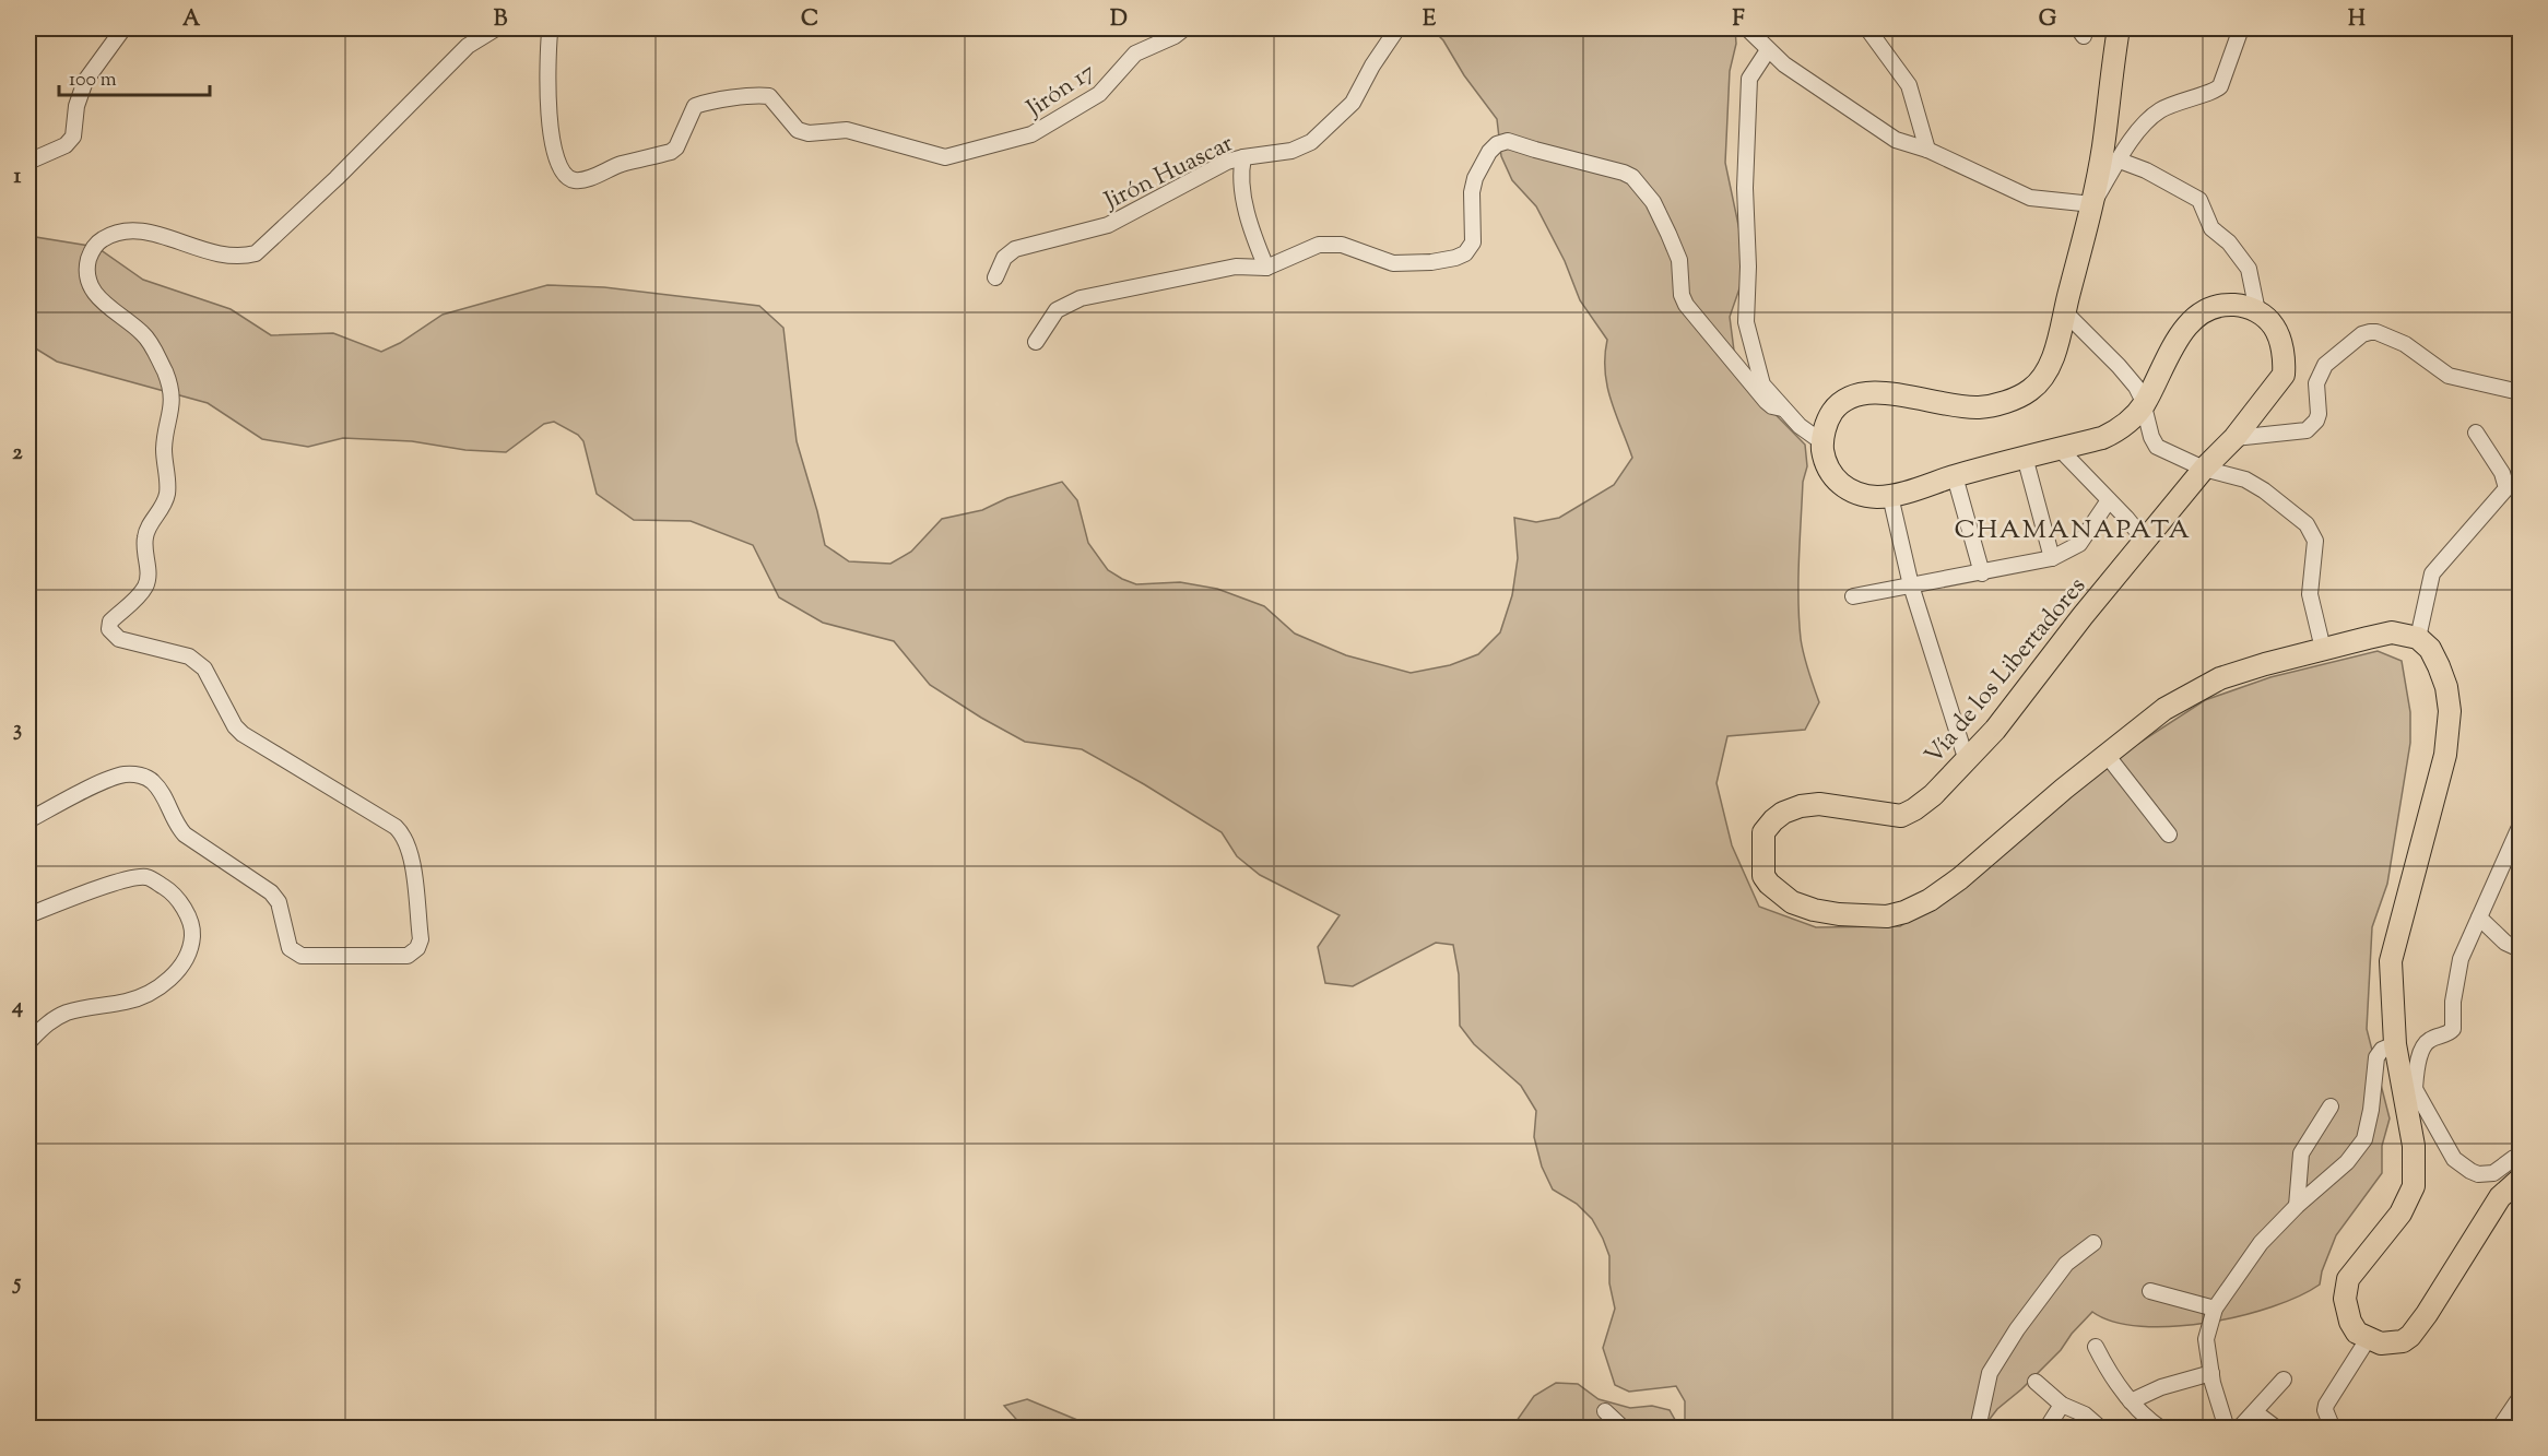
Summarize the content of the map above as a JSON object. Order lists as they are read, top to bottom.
{
  "streets": {
    "highway": ["Vía de los Libertadores"],
    "street": ["Jirón 17", "Jirón Huascar"]
  },
  "districts": ["CHAMANAPATA"],
  "scale_bar": "100 m",
  "grid": {
    "columns": [
      "A",
      "B",
      "C",
      "D",
      "E",
      "F",
      "G",
      "H"
    ],
    "rows": [
      "1",
      "2",
      "3",
      "4",
      "5"
    ]
  }
}
